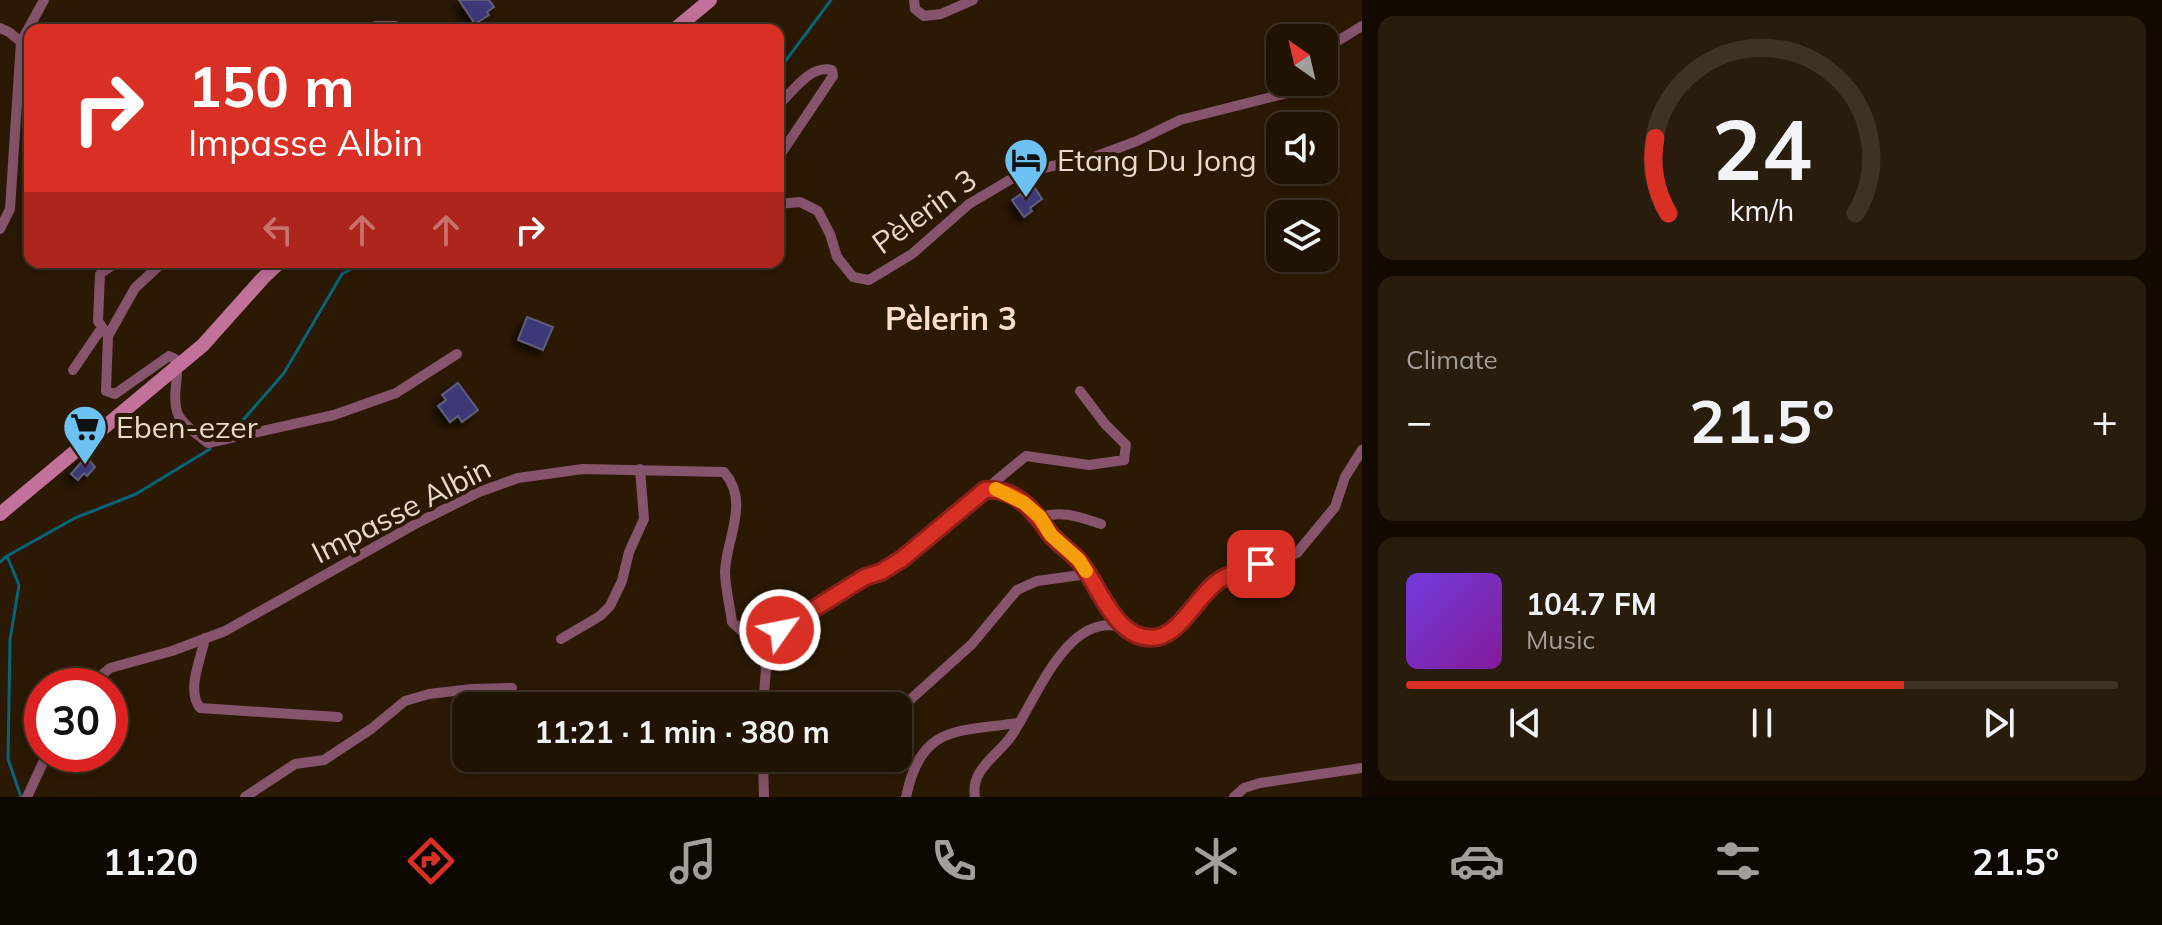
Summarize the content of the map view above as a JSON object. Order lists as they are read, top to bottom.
{
  "streets": {
    "street": ["Pèlerin 3", "Impasse Albin"]
  },
  "districts": ["Pèlerin 3"],
  "places": {
    "hotel": ["Etang Du Jong"],
    "supermarket": ["Eben-ezer"]
  },
  "north": "top left",
  "page": {
    "turn": ["150 m", "Impasse Albin"],
    "tile": "Climate",
    "heat": ["−", "21.5°", "+"],
    "song": ["104.7 FM", "Music"],
    "limit": "30",
    "trip": "11:21 · 1 min · 380 m",
    "tabs": ["11:20", "21.5°"],
    "gauge": ["24", "km/h"]
  }
}
